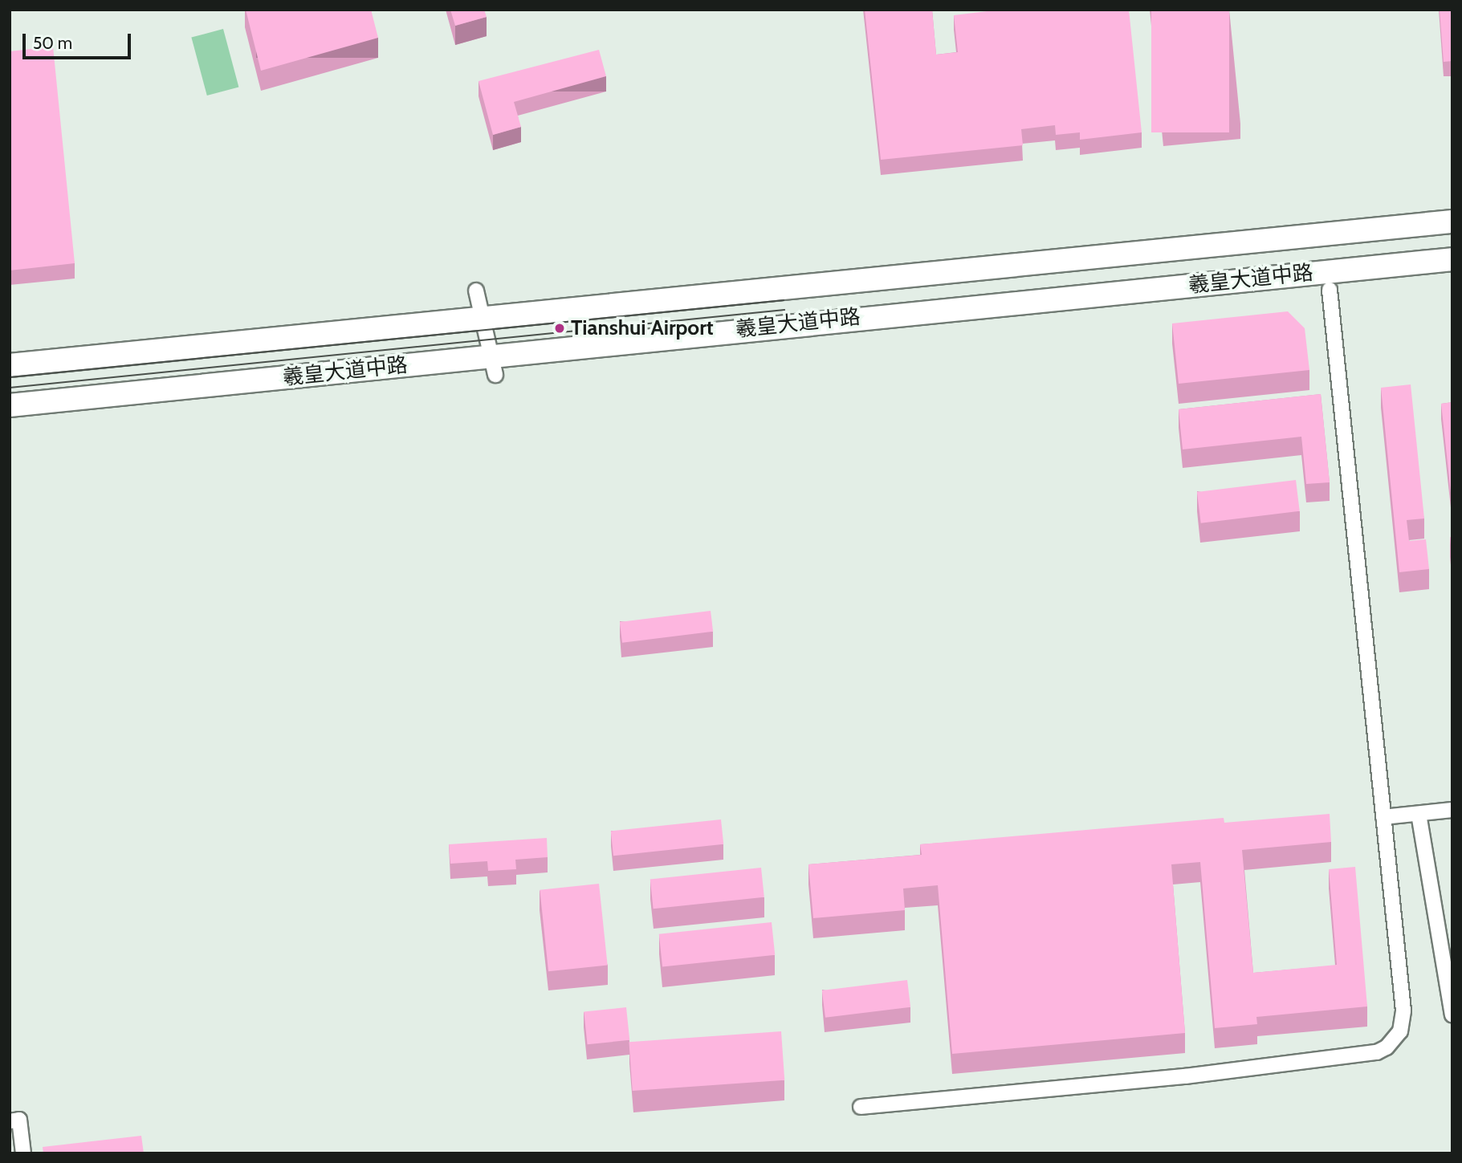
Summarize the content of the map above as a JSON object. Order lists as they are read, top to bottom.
{
  "streets": {
    "main road": ["羲皇大道中路"]
  },
  "places": ["Tianshui Airport"],
  "scale_bar": "50 m"
}
